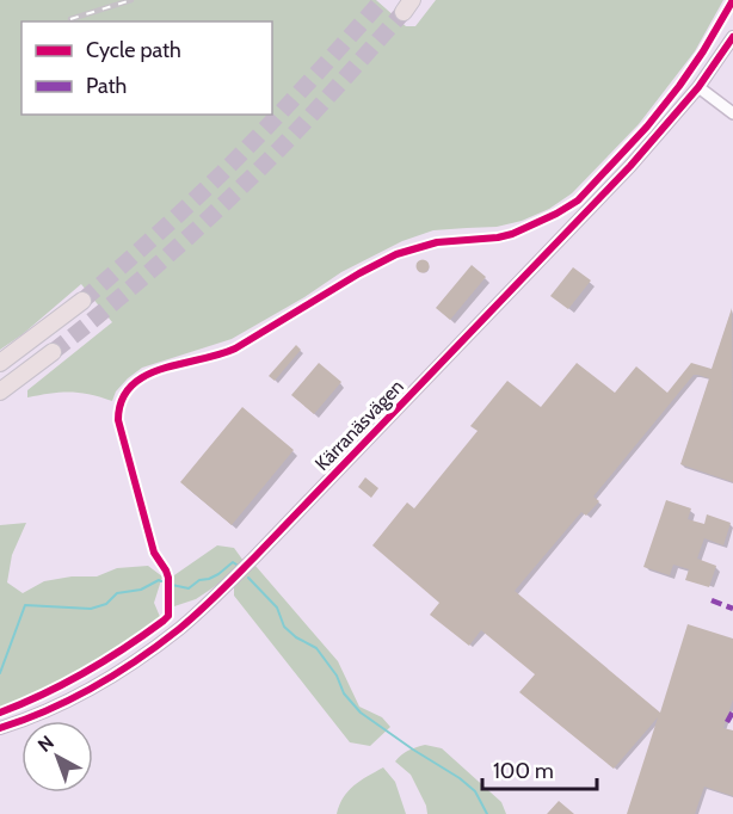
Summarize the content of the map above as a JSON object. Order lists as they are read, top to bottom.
{
  "streets": {
    "street": ["Kärranäsvägen"]
  },
  "legend": ["Cycle path", "Path"],
  "scale_bar": "100 m",
  "north": "top left"
}
